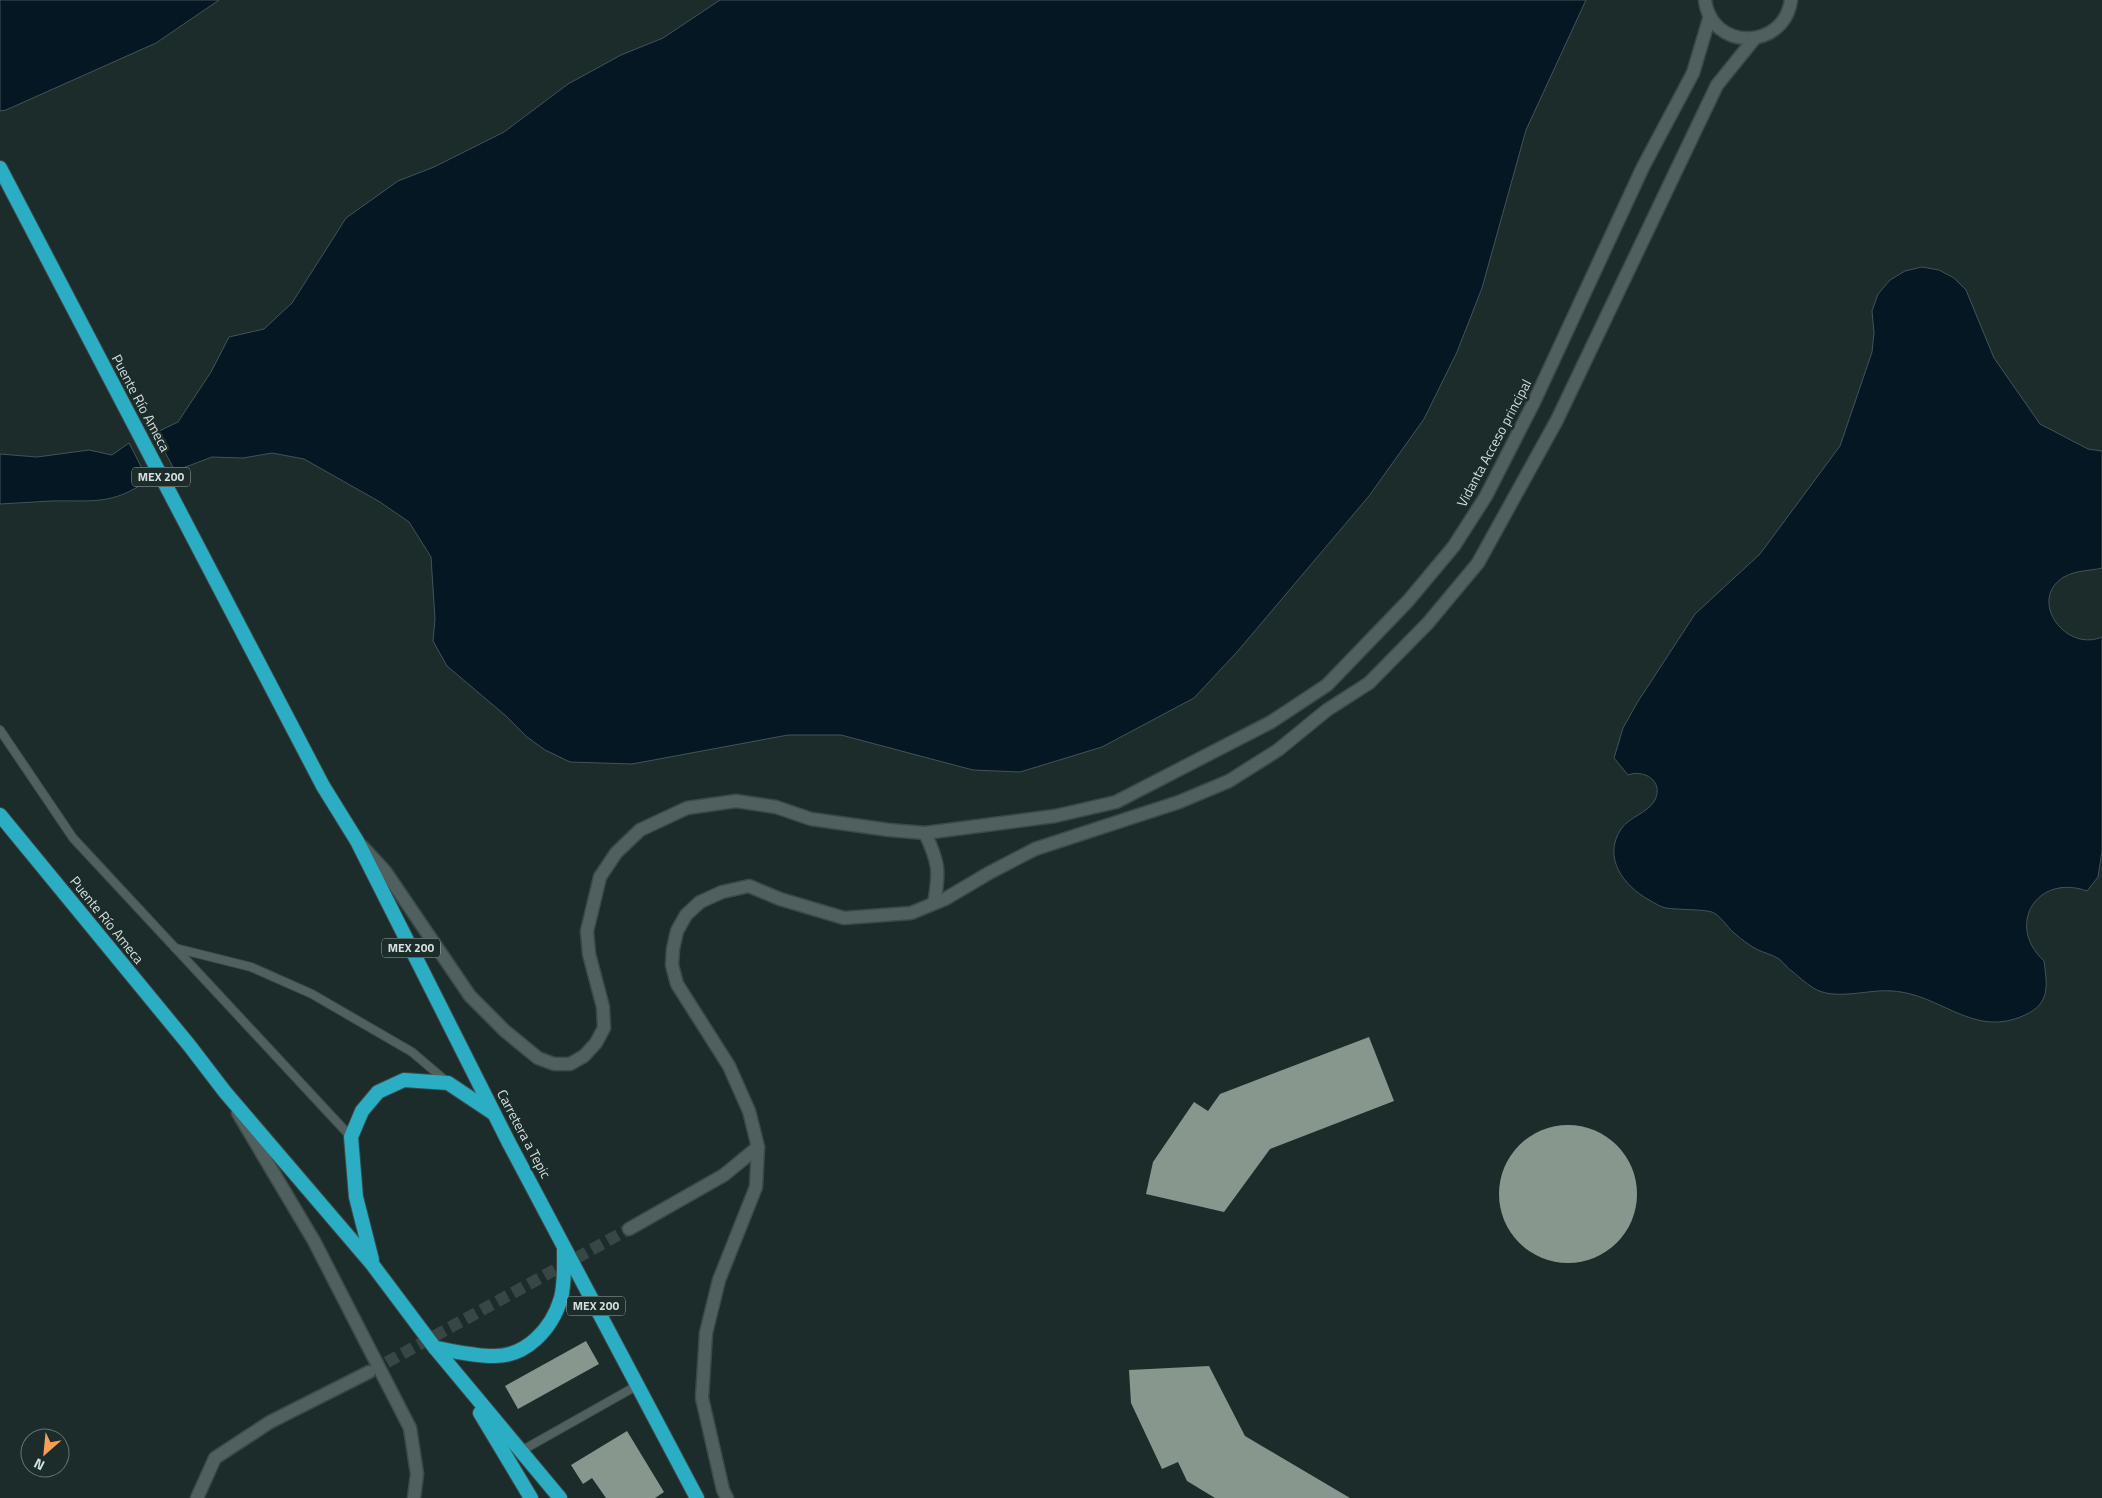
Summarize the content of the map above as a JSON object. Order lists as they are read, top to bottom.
{
  "streets": {
    "highway": ["Puente Río Ameca", "MEX 200", "Carretera a Tepic"],
    "street": ["Vidanta Acceso principal"]
  },
  "crossings": [
    ["Puente Río Ameca", "Carretera a Tepic"],
    ["Vidanta Acceso principal", "Carretera a Tepic"]
  ],
  "north": "bottom left"
}
